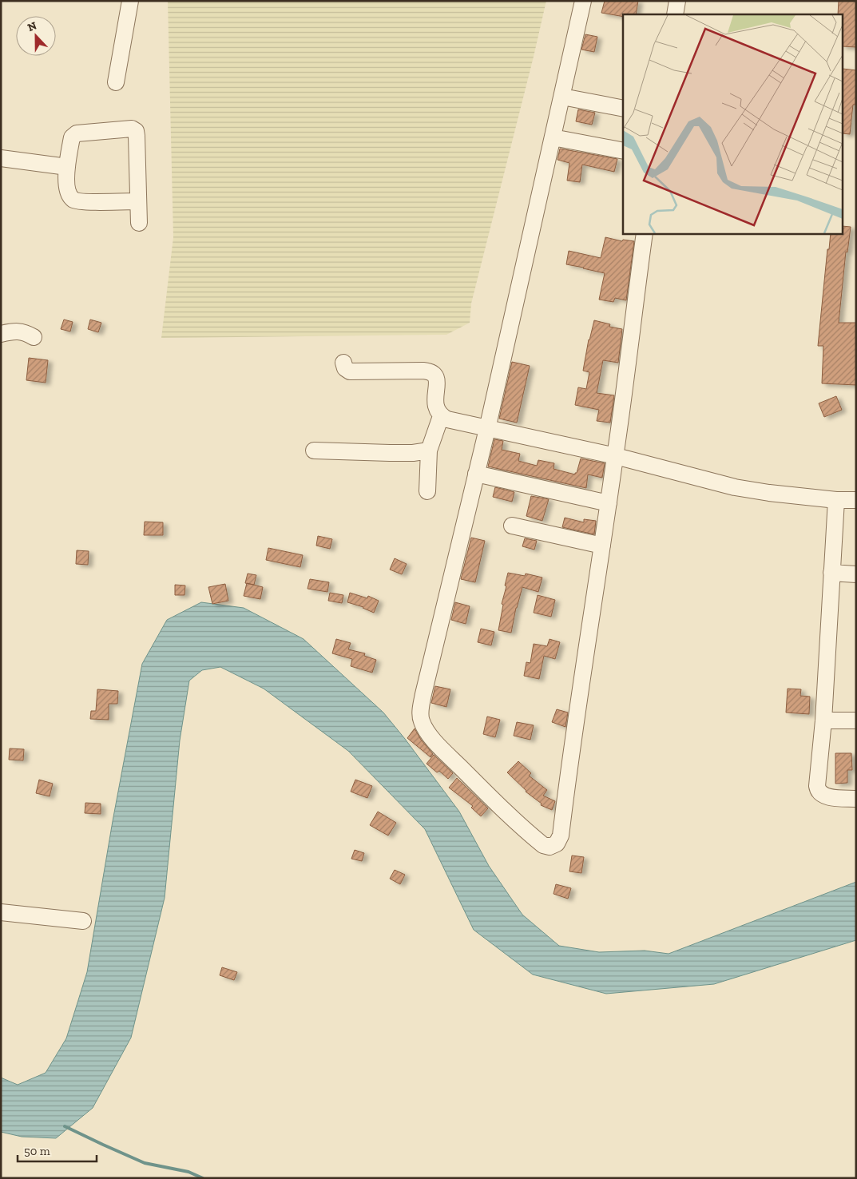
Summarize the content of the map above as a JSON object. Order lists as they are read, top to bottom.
{
  "scale_bar": "50 m",
  "north": "top"
}
